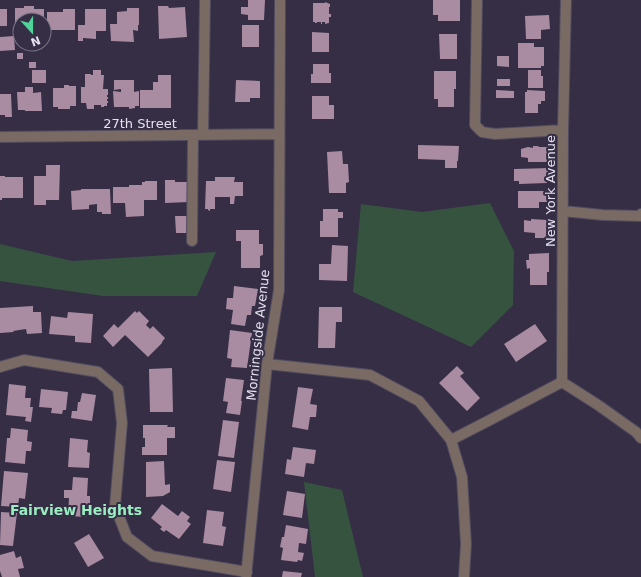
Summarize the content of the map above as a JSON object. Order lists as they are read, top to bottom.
{
  "streets": {
    "street": ["27th Street", "New York Avenue", "Morningside Avenue"]
  },
  "crossings": [
    ["27th Street", "Morningside Avenue"]
  ],
  "districts": ["Fairview Heights"],
  "north": "bottom"
}
